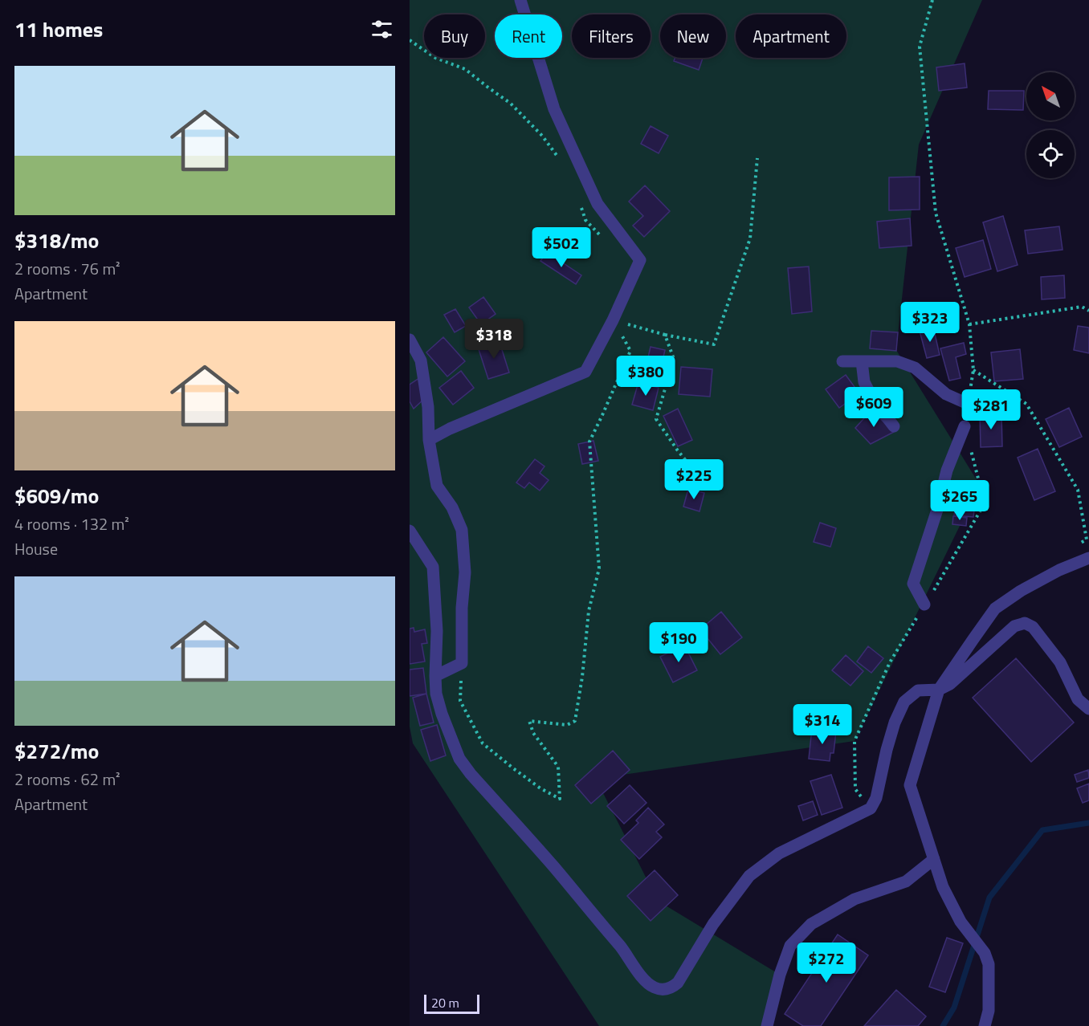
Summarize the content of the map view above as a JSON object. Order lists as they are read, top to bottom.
{
  "scale_bar": "20 m",
  "north": "top left",
  "page": {
    "heading": "11 homes",
    "chip": [
      "Buy",
      "Rent",
      "Filters",
      "New",
      "Apartment"
    ],
    "list": [
      {
        "name": "$318/mo",
        "note": "2 rooms · 76 m² · Apartment"
      },
      {
        "name": "$609/mo",
        "note": "4 rooms · 132 m² · House"
      },
      {
        "name": "$272/mo",
        "note": "2 rooms · 62 m² · Apartment"
      }
    ],
    "price": [
      "$502",
      "$323",
      "$318",
      "$380",
      "$609",
      "$281",
      "$225",
      "$265",
      "$190",
      "$314",
      "$272"
    ],
    "scale": "20 m"
  }
}
